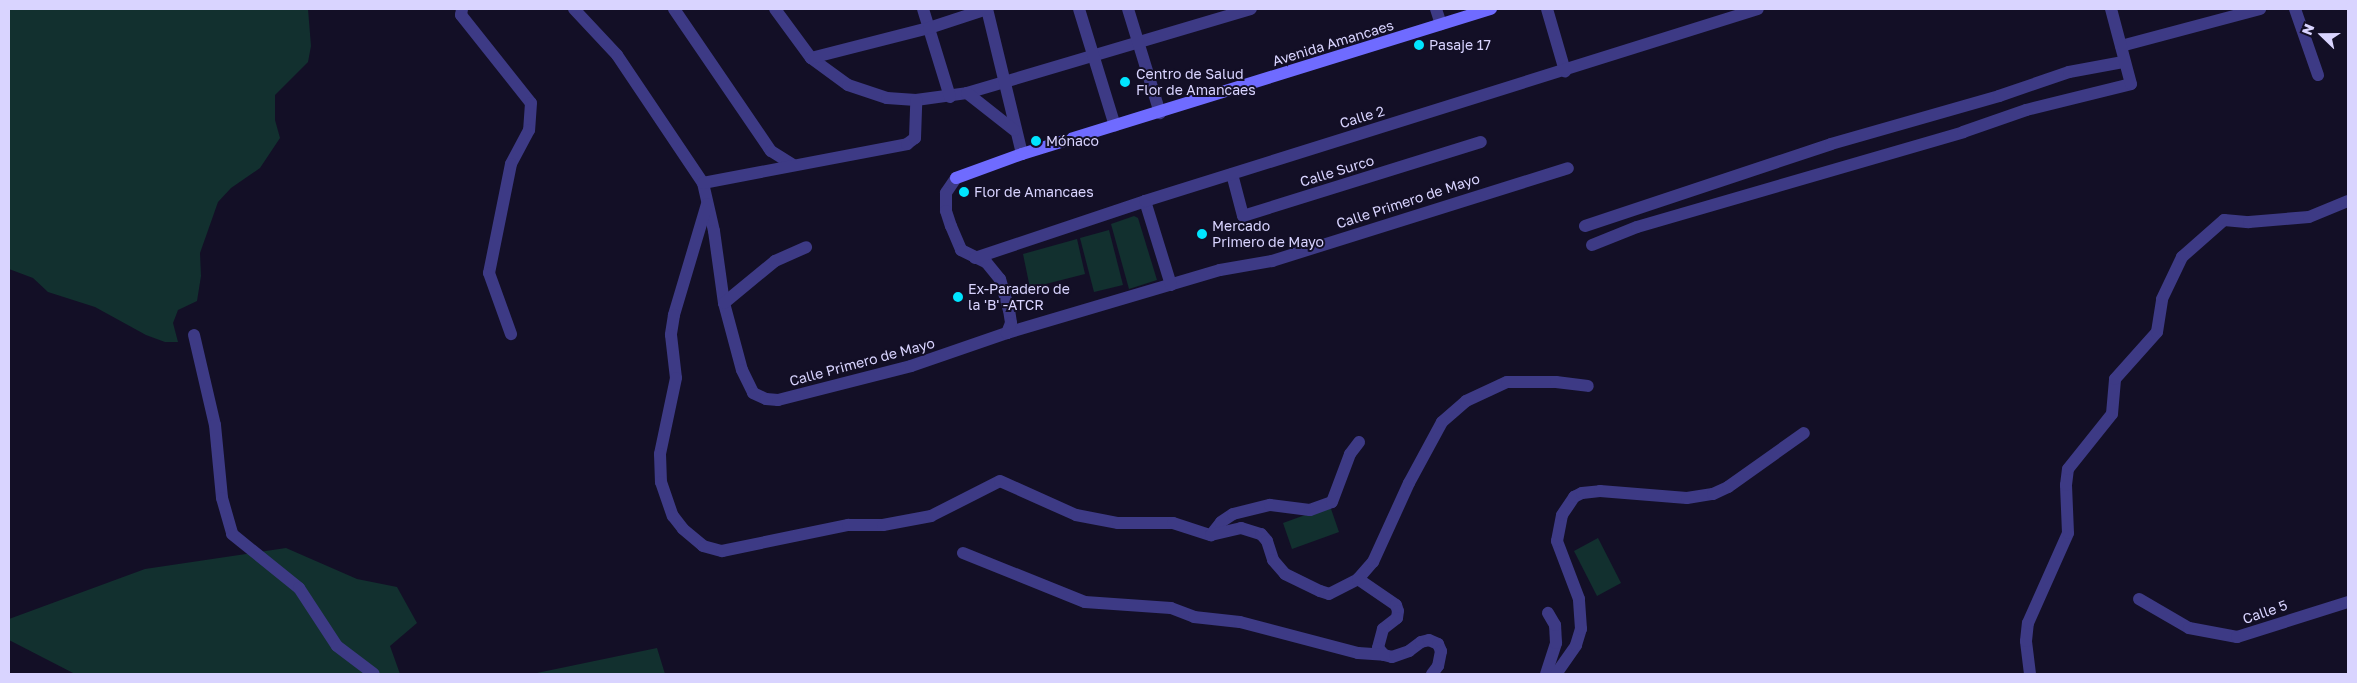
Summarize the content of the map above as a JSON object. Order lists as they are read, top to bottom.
{
  "streets": {
    "street": [
      "Avenida Amancaes",
      "Calle 2",
      "Calle Surco",
      "Calle Primero de Mayo",
      "Calle 5"
    ]
  },
  "crossings": [
    ["Avenida Amancaes", "Calle 2"],
    ["Calle 2", "Calle Surco"]
  ],
  "places": [
    "Pasaje 17",
    "Centro de Salud Flor de Amancaes",
    "Mónaco",
    "Flor de Amancaes",
    "Mercado Primero de Mayo",
    "Ex-Paradero de la 'B' -ATCR"
  ],
  "north": "left"
}
